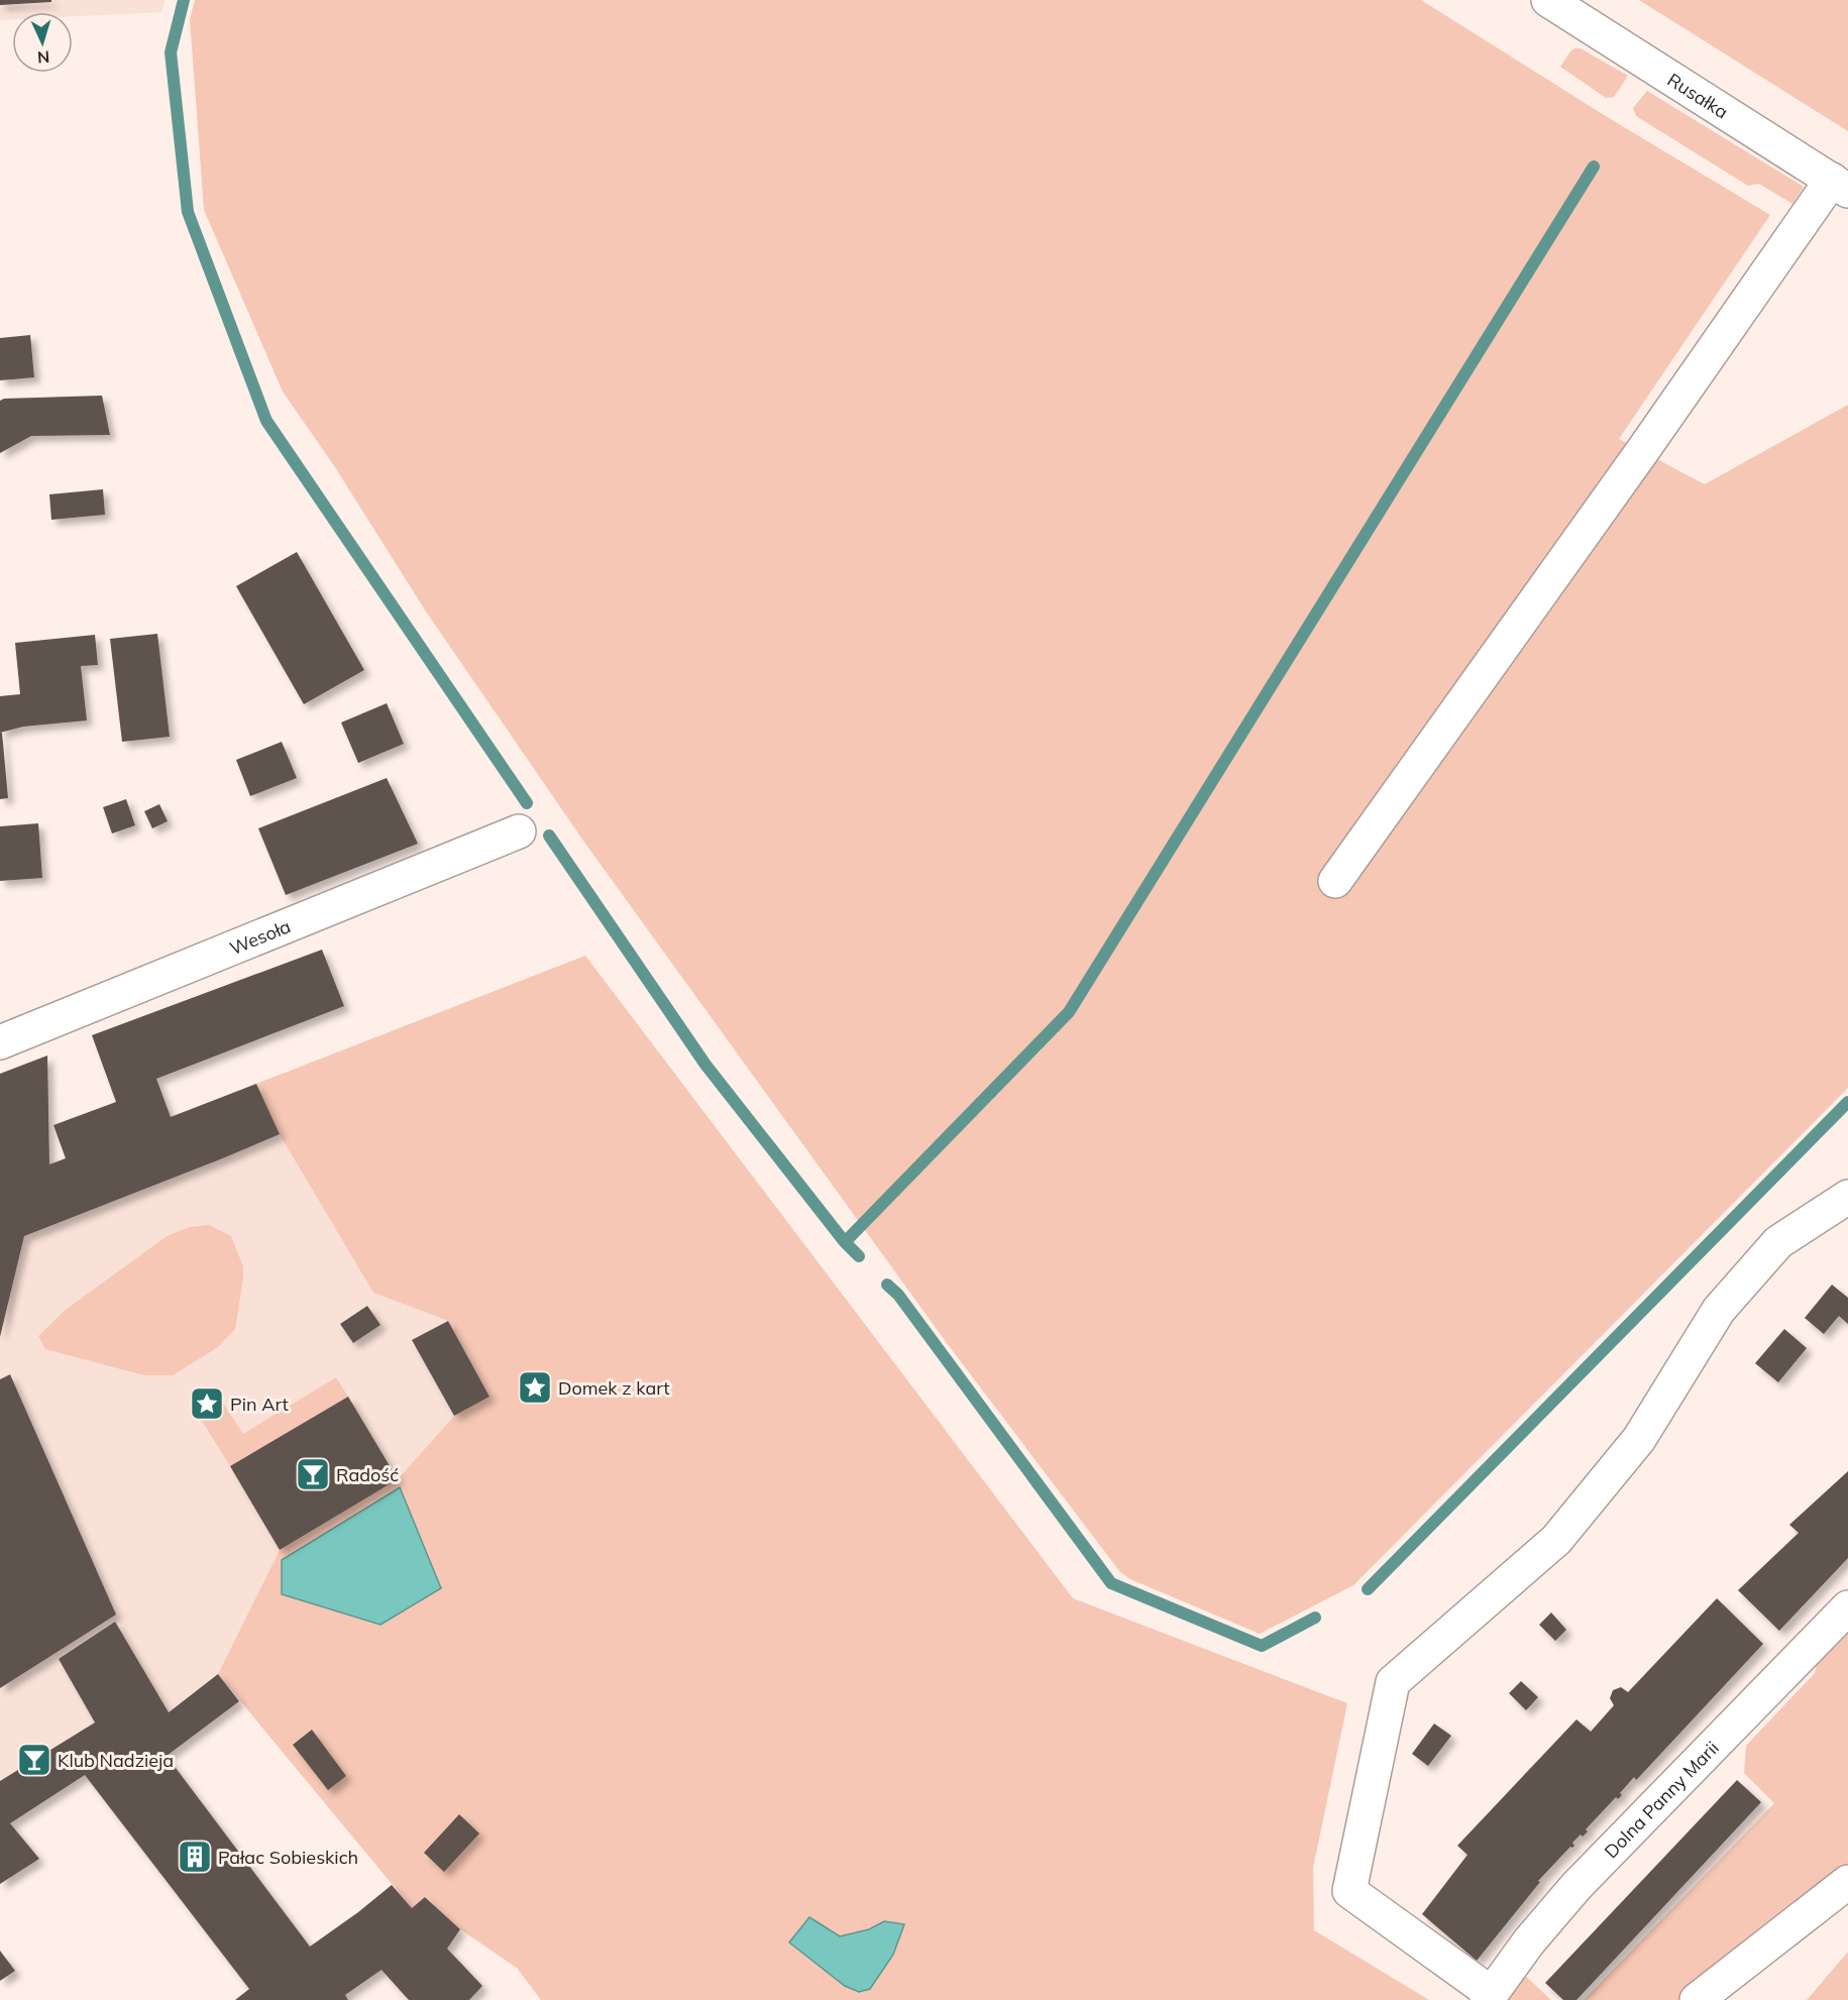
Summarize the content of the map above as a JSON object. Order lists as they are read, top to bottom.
{
  "streets": {
    "street": ["Rusałka", "Wesoła", "Dolna Panny Marii"]
  },
  "places": {
    "place": ["Domek z kart", "Pin Art"],
    "bar": ["Radość", "Klub Nadzieja"],
    "building": ["Pałac Sobieskich"]
  },
  "north": "bottom"
}
